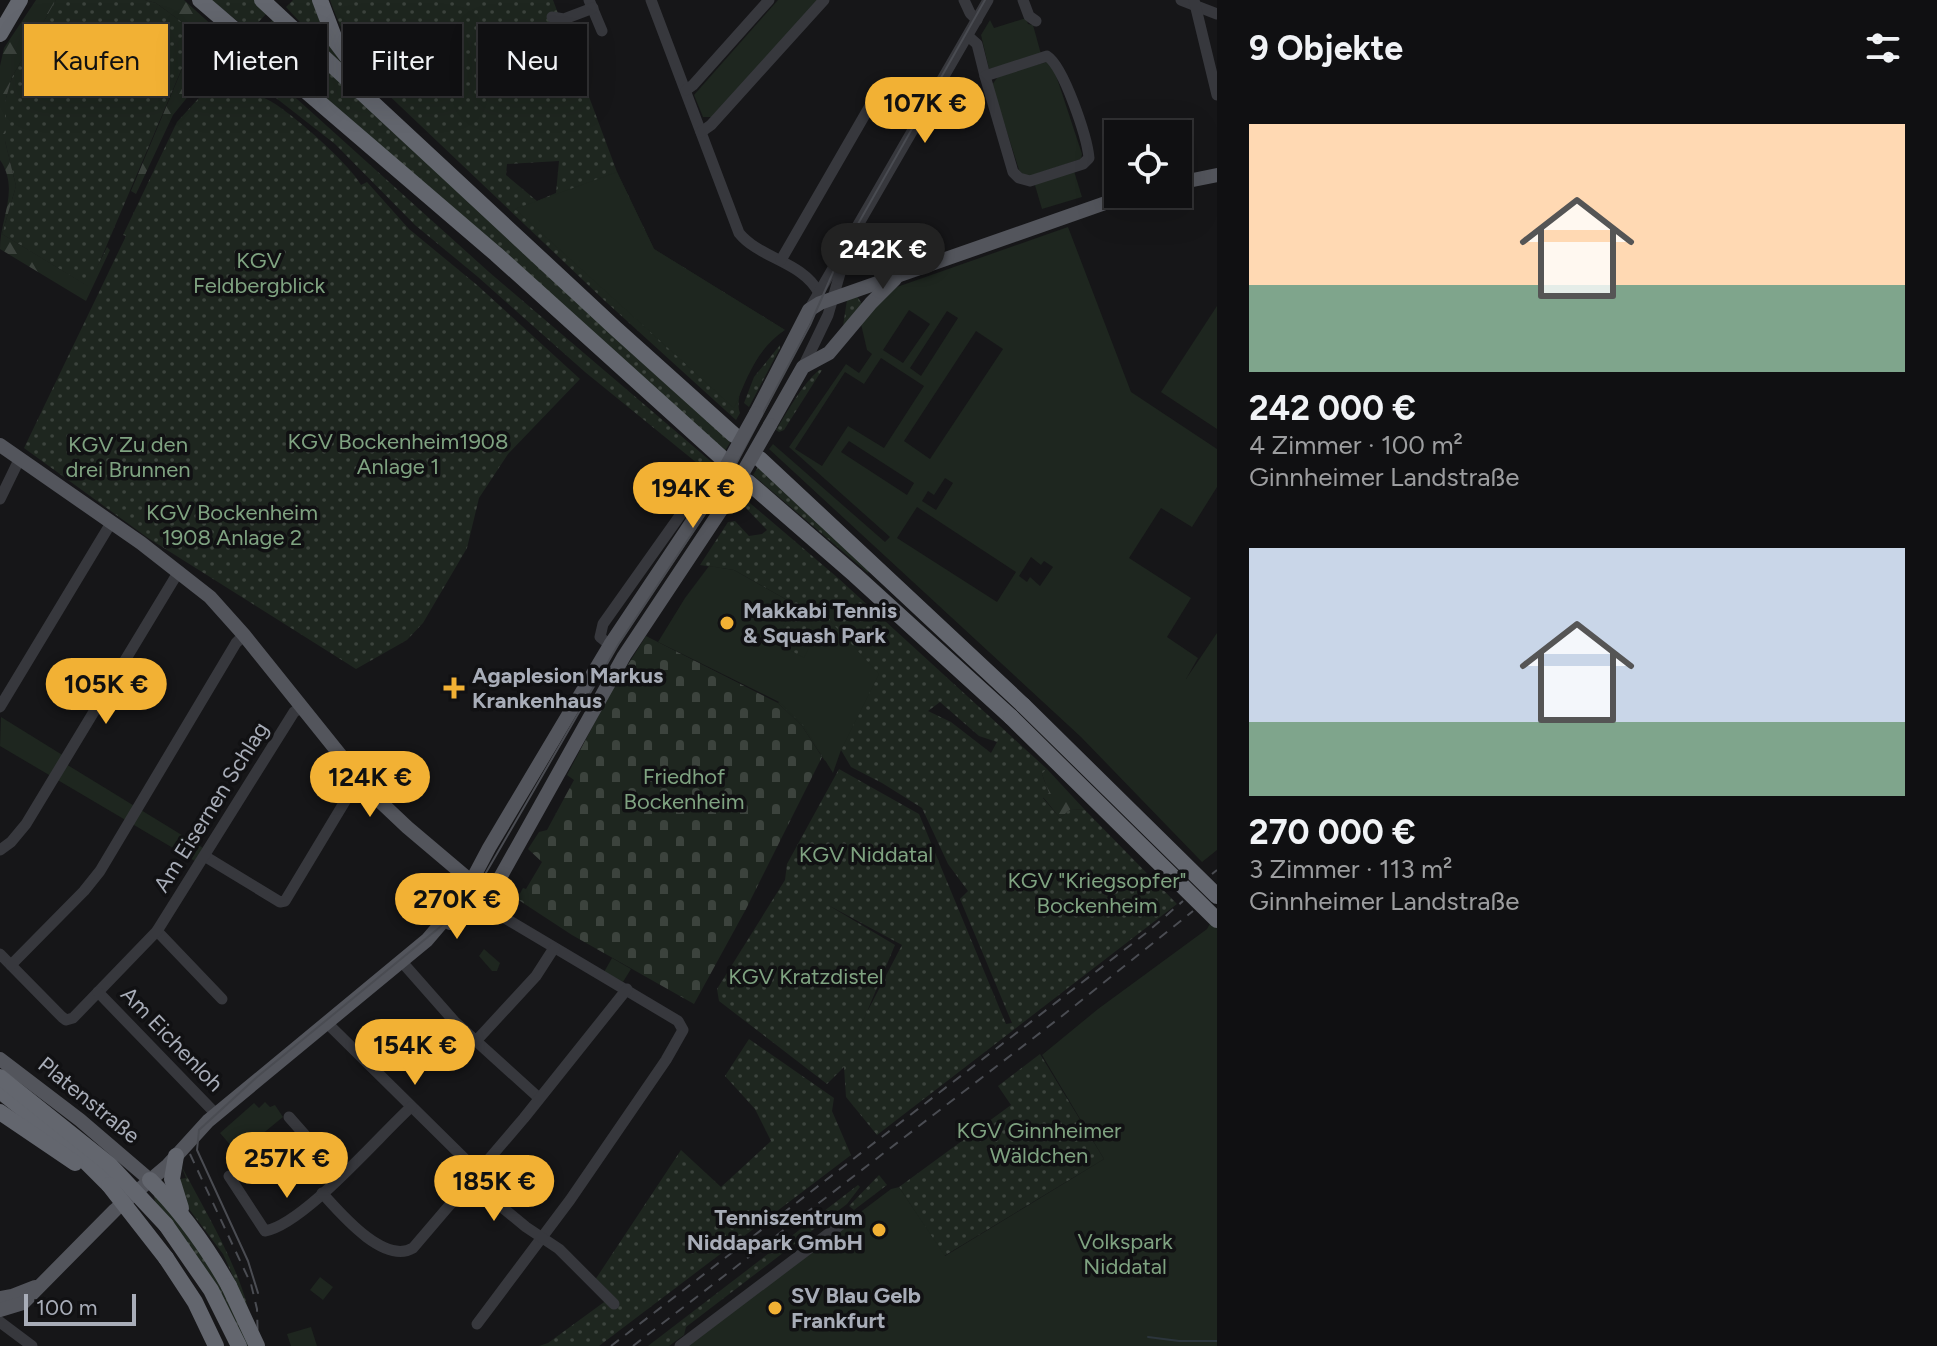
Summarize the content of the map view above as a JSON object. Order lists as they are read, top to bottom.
{
  "streets": {
    "main road": ["Platenstraße"],
    "street": ["Am Eisernen Schlag", "Am Eichenloh"]
  },
  "crossings": [
    ["Am Eisernen Schlag", "Am Eichenloh"]
  ],
  "parks": [
    "KGV Feldbergblick",
    "KGV Bockenheim1908 Anlage 1",
    "KGV Zu den drei Brunnen",
    "KGV Bockenheim 1908 Anlage 2",
    "Friedhof Bockenheim",
    "KGV Niddatal",
    "KGV \"Kriegsopfer\" Bockenheim",
    "KGV Kratzdistel",
    "KGV Ginnheimer Wäldchen",
    "Volkspark Niddatal"
  ],
  "places": {
    "other": ["Makkabi Tennis & Squash Park", "Tenniszentrum Niddapark GmbH", "SV Blau Gelb Frankfurt"],
    "health": ["Agaplesion Markus Krankenhaus"]
  },
  "scale_bar": "100 m",
  "page": {
    "heading": "9 Objekte",
    "chip": [
      "Kaufen",
      "Mieten",
      "Filter",
      "Neu"
    ],
    "price": [
      "107K €",
      "242K €",
      "194K €",
      "105K €",
      "124K €",
      "270K €",
      "154K €",
      "257K €",
      "185K €"
    ],
    "list": [
      {
        "name": "242 000 €",
        "note": "4 Zimmer · 100 m² · Ginnheimer Landstraße"
      },
      {
        "name": "270 000 €",
        "note": "3 Zimmer · 113 m² · Ginnheimer Landstraße"
      }
    ],
    "scale": "100 m"
  }
}
